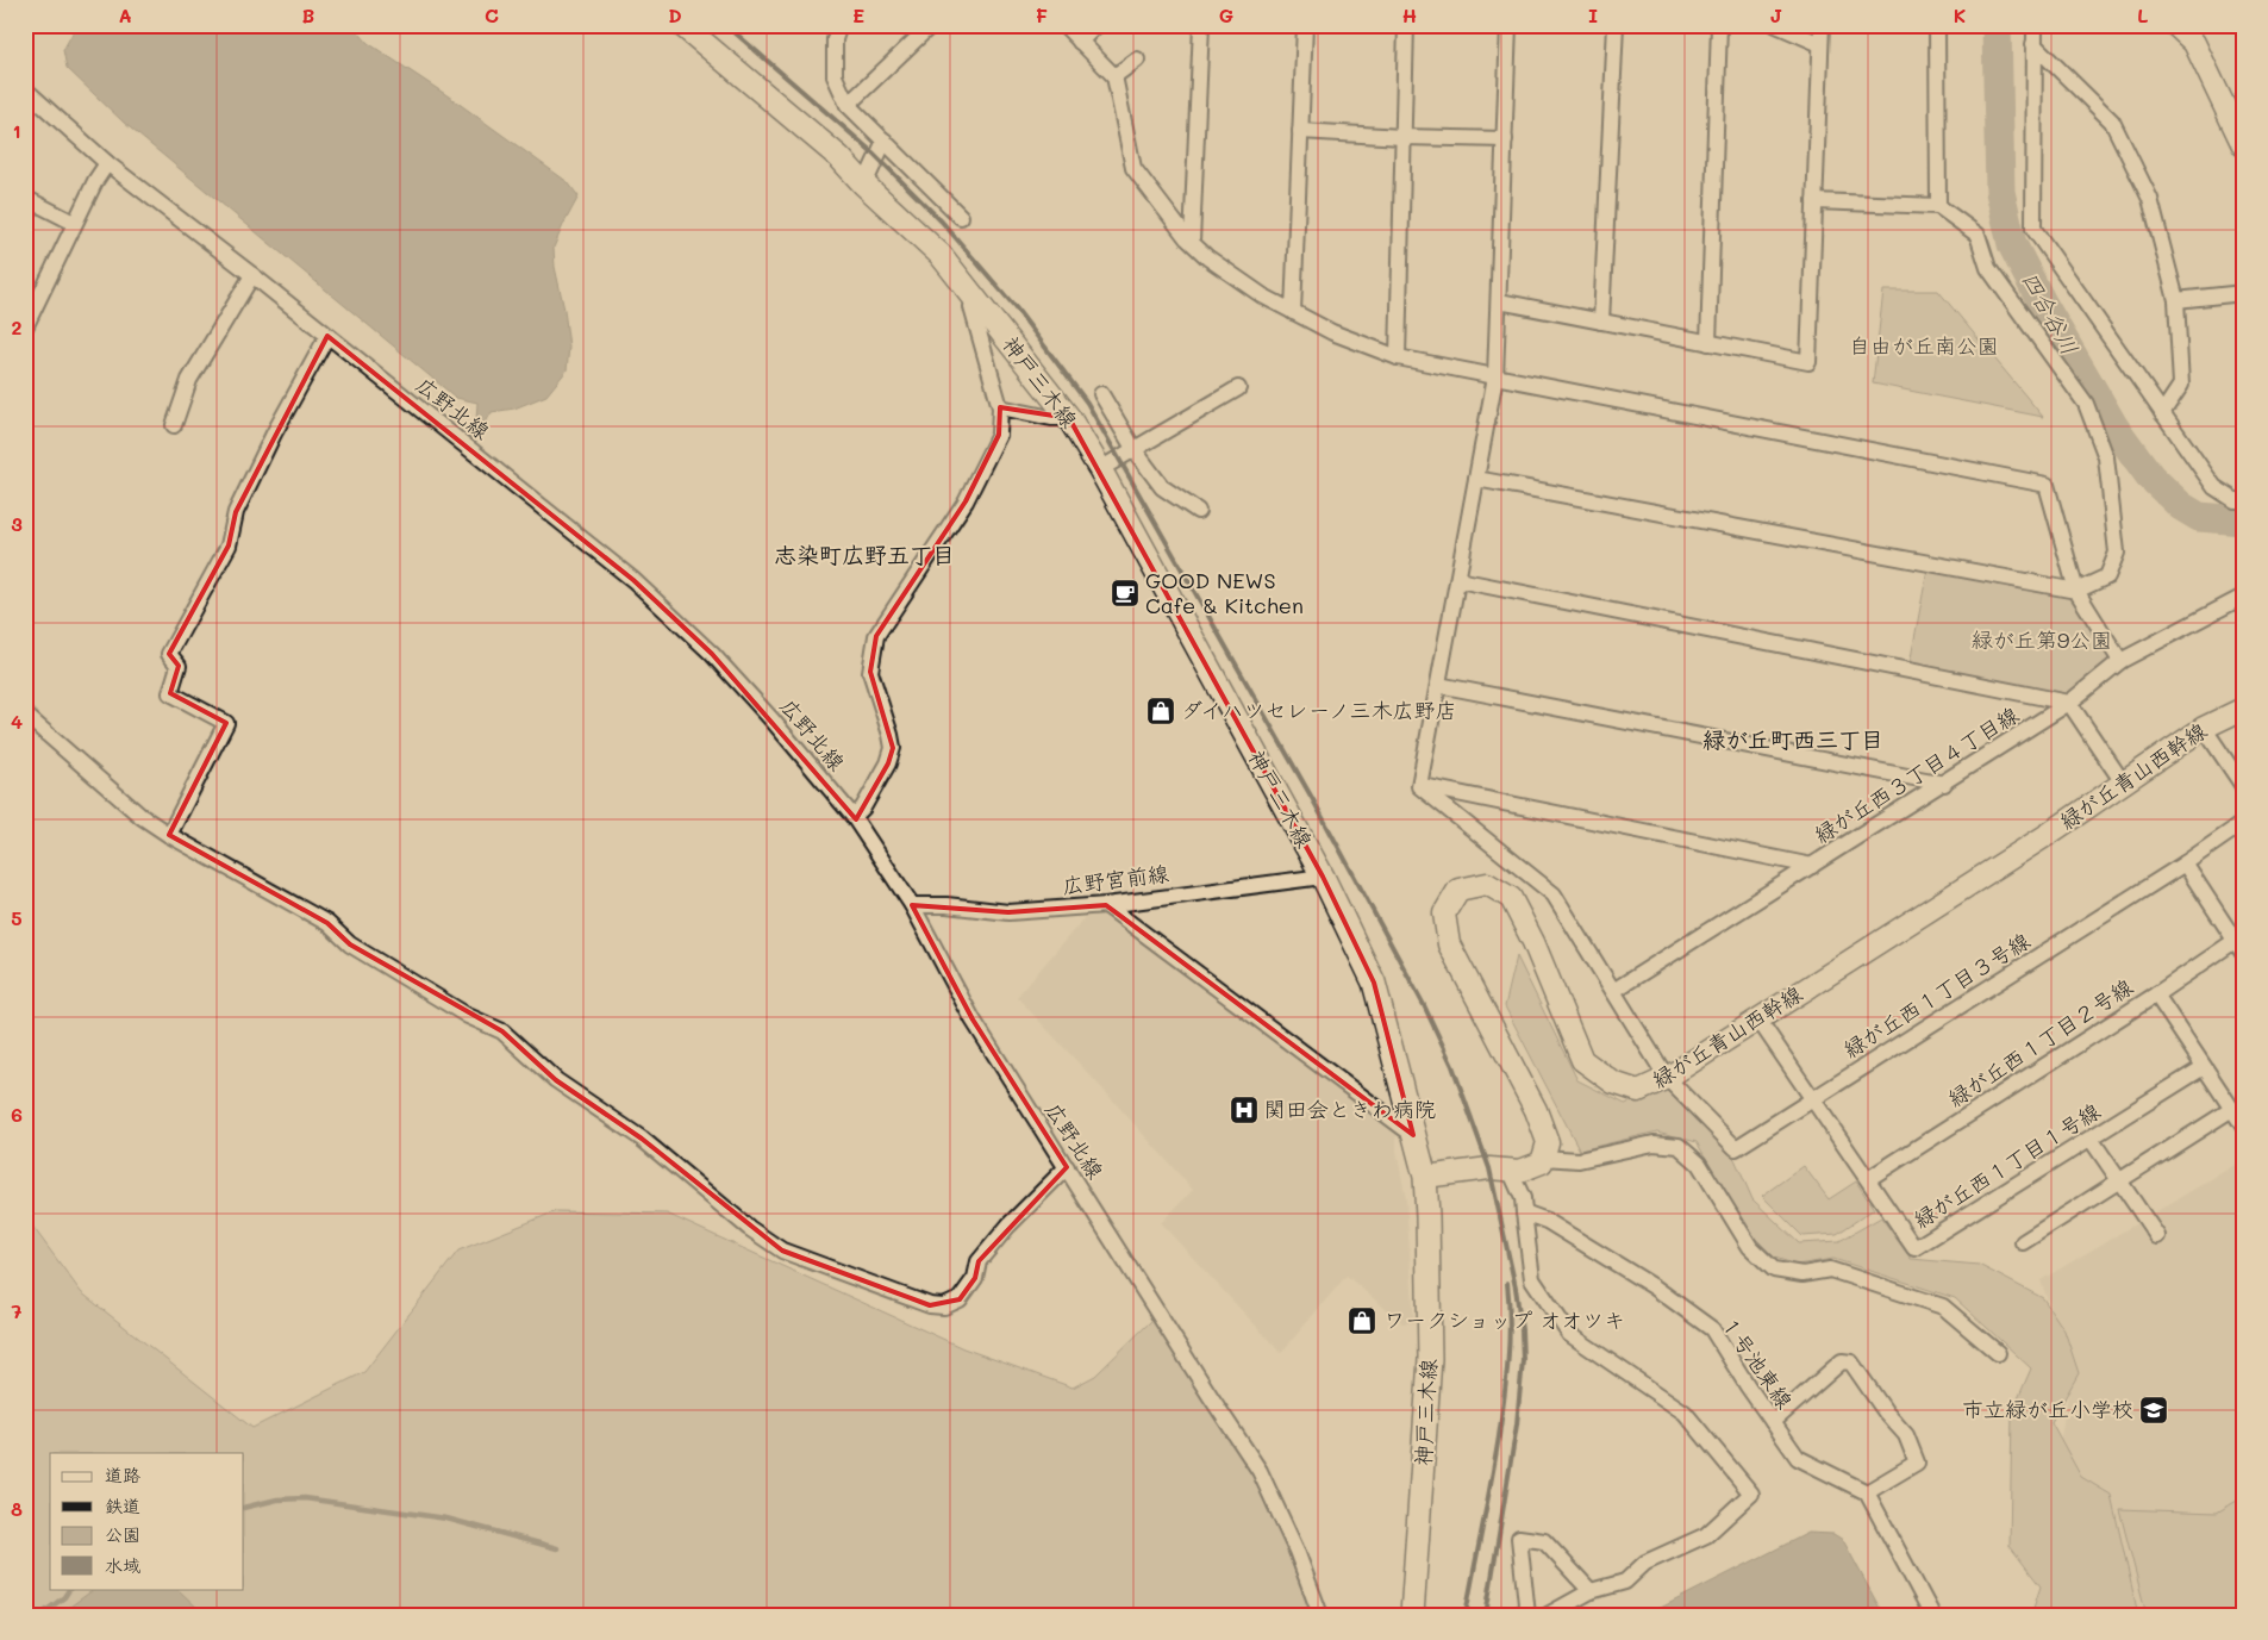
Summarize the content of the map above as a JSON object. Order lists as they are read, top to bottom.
{
  "streets": {
    "main road": ["神戸三木線"],
    "street": [
      "広野北線",
      "緑が丘西３丁目４丁目線",
      "緑が丘青山西幹線",
      "広野宮前線",
      "緑が丘西１丁目３号線",
      "緑が丘西１丁目２号線",
      "緑が丘西１丁目１号線",
      "１号池東線"
    ]
  },
  "crossings": [
    ["神戸三木線", "広野宮前線"],
    ["広野北線", "広野宮前線"],
    ["緑が丘青山西幹線", "緑が丘西１丁目３号線"],
    ["緑が丘青山西幹線", "緑が丘西１丁目１号線"],
    ["緑が丘西１丁目３号線", "緑が丘西１丁目１号線"],
    ["緑が丘西１丁目２号線", "緑が丘西１丁目１号線"]
  ],
  "districts": ["志染町広野五丁目", "緑が丘町西三丁目"],
  "water": ["四合谷川"],
  "parks": ["自由が丘南公園", "緑が丘第9公園"],
  "places": {
    "cafe": ["GOOD NEWS Cafe & Kitchen"],
    "shop": ["ダイハツセレーノ三木広野店", "ワークショップ オオツキ"],
    "hospital": ["関田会ときわ病院"],
    "school or university": ["市立緑が丘小学校"]
  },
  "legend": [
    "道路",
    "鉄道",
    "公園",
    "水域"
  ],
  "grid": {
    "columns": [
      "A",
      "B",
      "C",
      "D",
      "E",
      "F",
      "G",
      "H",
      "I",
      "J",
      "K",
      "L"
    ],
    "rows": [
      "1",
      "2",
      "3",
      "4",
      "5",
      "6",
      "7",
      "8"
    ]
  }
}
